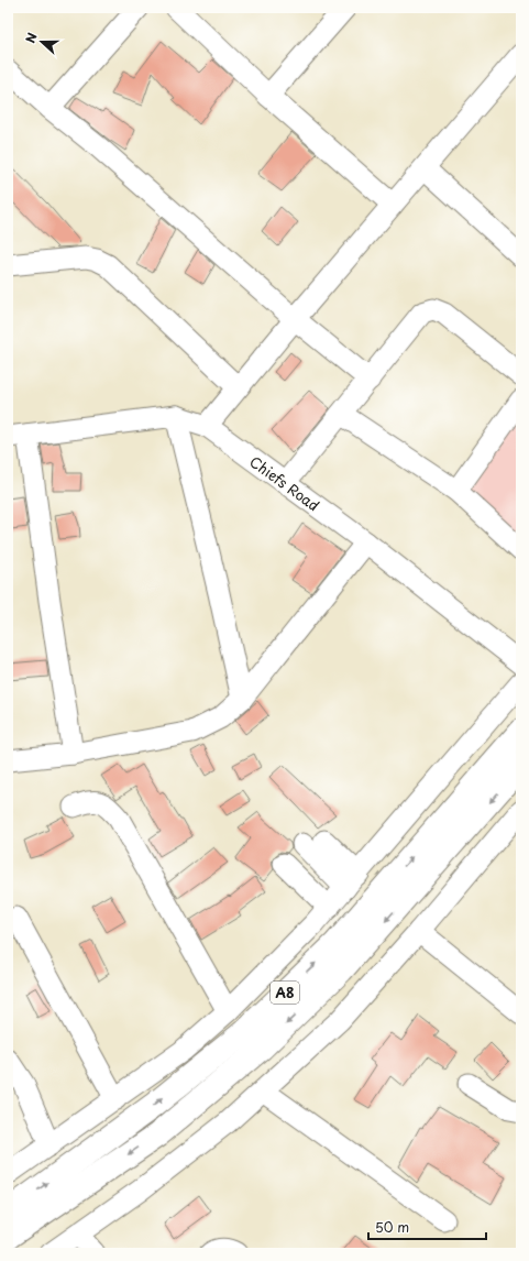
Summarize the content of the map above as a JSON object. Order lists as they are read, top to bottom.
{
  "streets": {
    "highway": ["A8"],
    "street": ["Chiefs Road"]
  },
  "scale_bar": "50 m",
  "north": "left"
}
